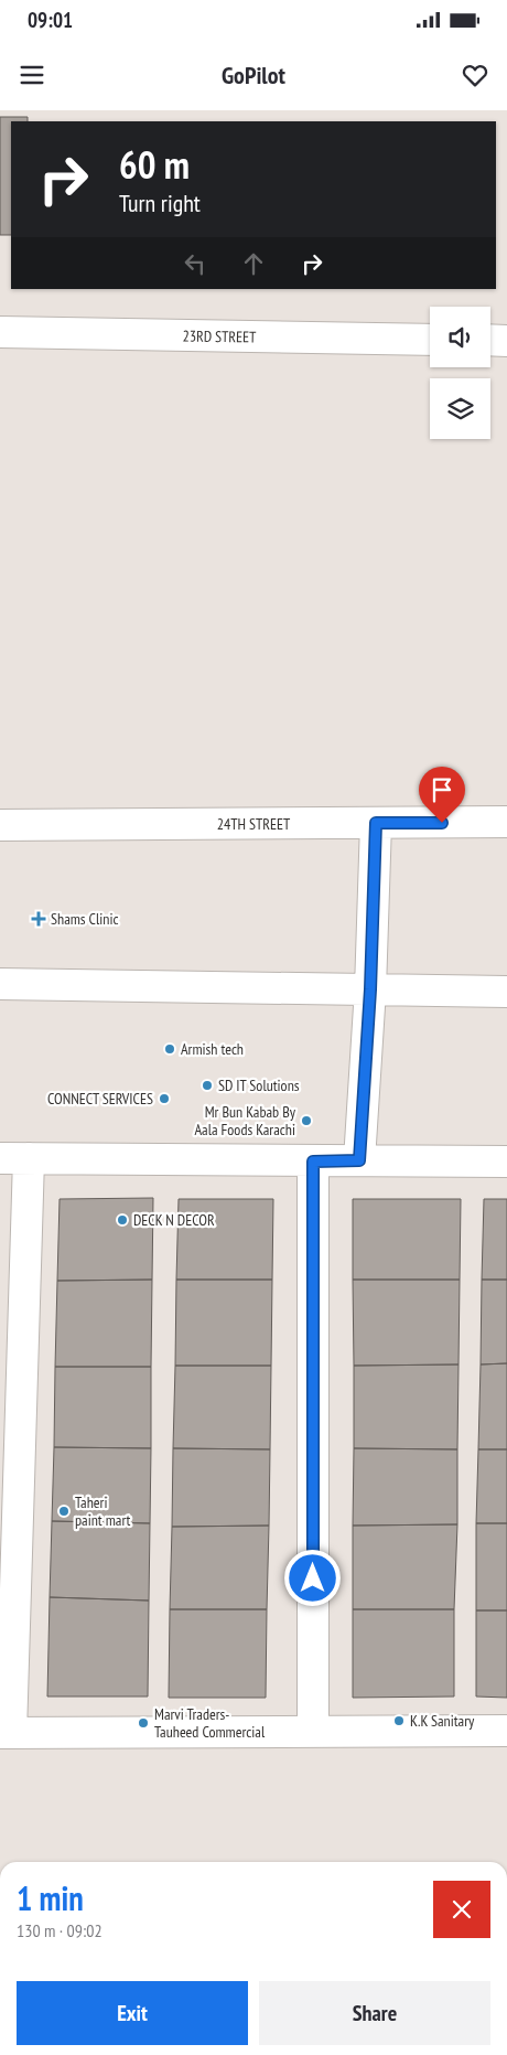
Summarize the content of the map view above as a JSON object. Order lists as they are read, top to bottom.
{
  "streets": {
    "street": ["23RD STREET", "24TH STREET"]
  },
  "places": {
    "health": ["Shams Clinic"],
    "other": [
      "Armish tech",
      "SD IT Solutions",
      "CONNECT SERVICES",
      "Mr Bun Kabab By Aala Foods Karachi",
      "DECK N DECOR",
      "Taheri paint mart",
      "K.K Sanitary",
      "Marvi Traders- Tauheed Commercial"
    ]
  },
  "page": {
    "status": "09:01",
    "header": "GoPilot",
    "turn": ["60 m", "Turn right"],
    "heading": ["1 min", "130 m · 09:02"],
    "buttons": ["Exit", "Share"]
  }
}
